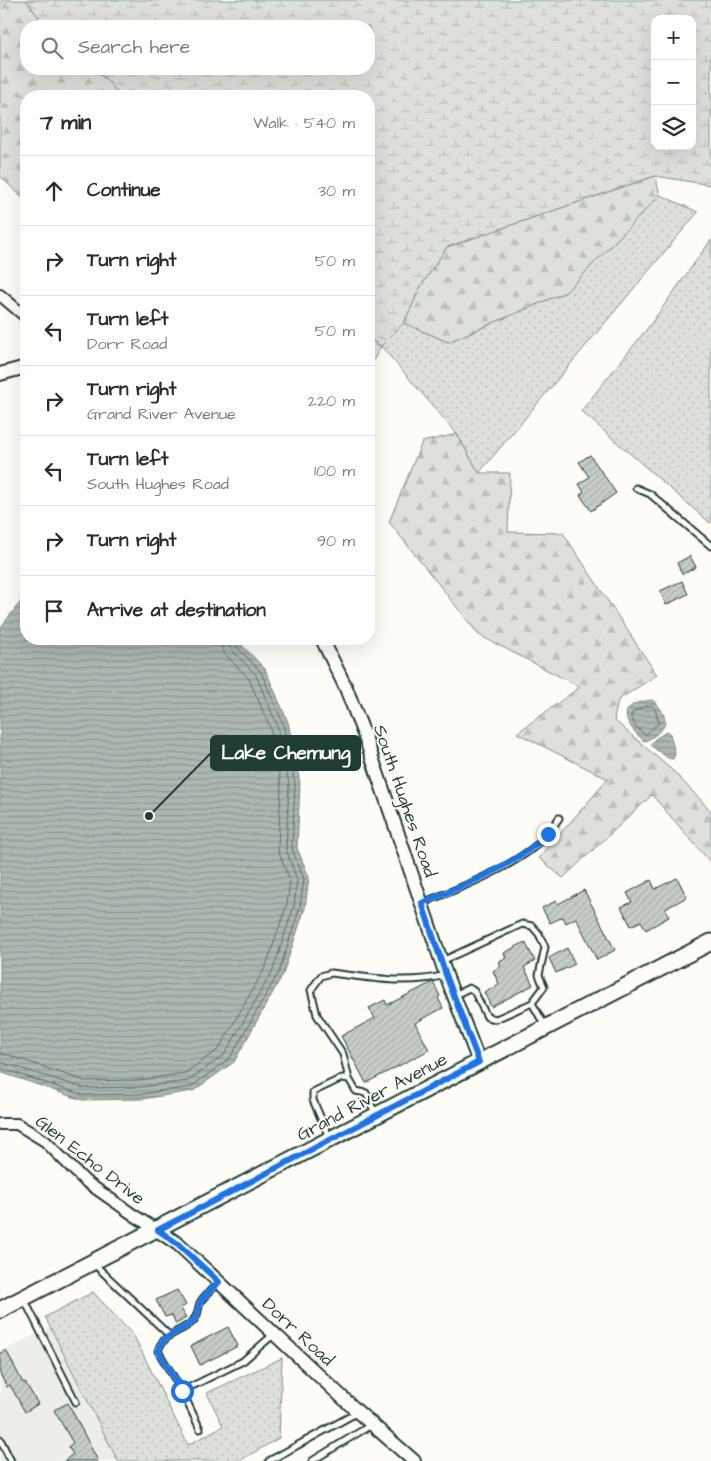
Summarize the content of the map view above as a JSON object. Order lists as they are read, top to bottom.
{
  "streets": {
    "main road": ["Grand River Avenue"],
    "street": ["South Hughes Road", "Glen Echo Drive", "Dorr Road"]
  },
  "crossings": [
    ["South Hughes Road", "Grand River Avenue"],
    ["Grand River Avenue", "Glen Echo Drive"],
    ["Grand River Avenue", "Dorr Road"],
    ["Glen Echo Drive", "Dorr Road"]
  ],
  "places": ["Lake Chemung"],
  "page": {
    "map_buttons": ["+", "−"],
    "search": "Search here",
    "heading": ["7 min", "Walk · 540 m"],
    "list": [
      ["Continue", "30 m"],
      ["Turn right", "50 m"],
      ["Turn left", "Dorr Road", "50 m"],
      ["Turn right", "Grand River Avenue", "220 m"],
      ["Turn left", "South Hughes Road", "100 m"],
      ["Turn right", "90 m"],
      "Arrive at destination"
    ]
  }
}
